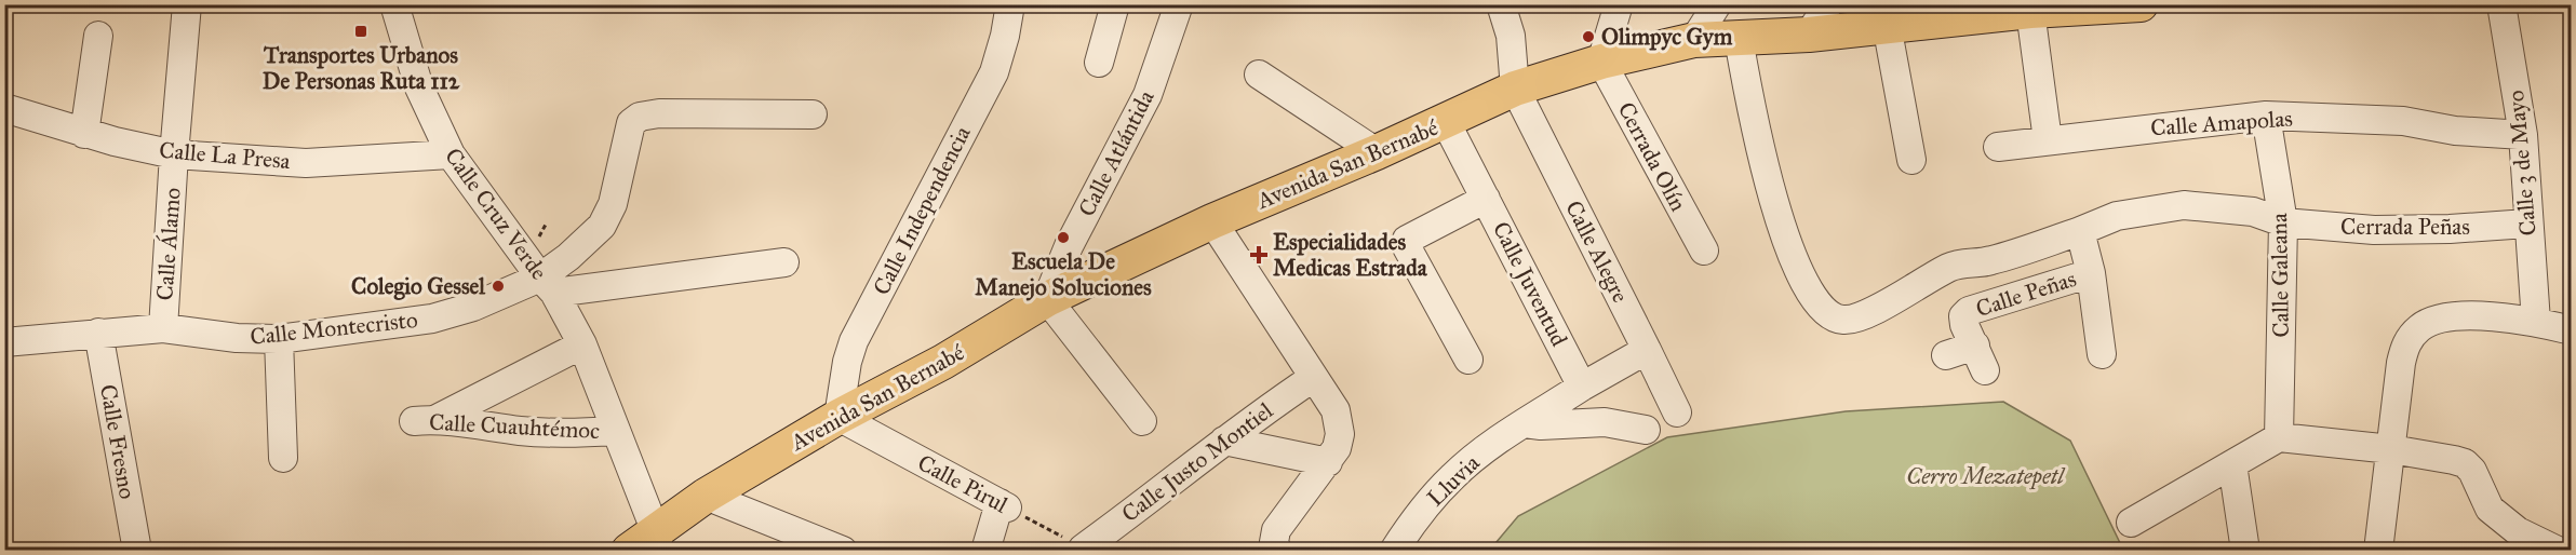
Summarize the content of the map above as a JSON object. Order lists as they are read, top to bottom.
{
  "streets": {
    "main road": ["Avenida San Bernabé"],
    "street": [
      "Calle Amapolas",
      "Calle Atlántida",
      "Calle La Presa",
      "Cerrada Olín",
      "Calle 3 de Mayo",
      "Calle Independencia",
      "Calle Cruz Verde",
      "Cerrada Peñas",
      "Calle Álamo",
      "Calle Alegre",
      "Calle Galeana",
      "Calle Juventud",
      "Calle Peñas",
      "Calle Montecristo",
      "Calle Cuauhtémoc",
      "Calle Fresno",
      "Calle Justo Montiel",
      "Lluvia",
      "Calle Pirul"
    ]
  },
  "crossings": [
    ["Calle Amapolas", "Calle 3 de Mayo"],
    ["Calle Amapolas", "Calle Galeana"],
    ["Calle Atlántida", "Avenida San Bernabé"],
    ["Calle La Presa", "Calle Cruz Verde"],
    ["Calle La Presa", "Calle Álamo"],
    ["Cerrada Olín", "Avenida San Bernabé"],
    ["Calle 3 de Mayo", "Cerrada Peñas"],
    ["Avenida San Bernabé", "Calle Independencia"],
    ["Avenida San Bernabé", "Calle Cruz Verde"],
    ["Avenida San Bernabé", "Calle Alegre"],
    ["Avenida San Bernabé", "Calle Juventud"],
    ["Avenida San Bernabé", "Calle Pirul"],
    ["Calle Independencia", "Calle Pirul"],
    ["Calle Cruz Verde", "Calle Montecristo"],
    ["Calle Cruz Verde", "Calle Cuauhtémoc"],
    ["Cerrada Peñas", "Calle Galeana"],
    ["Calle Álamo", "Calle Montecristo"],
    ["Calle Montecristo", "Calle Fresno"],
    ["Calle Justo Montiel", "Calle Pirul"]
  ],
  "parks": ["Cerro Mezatepetl"],
  "places": {
    "transit": ["Transportes Urbanos De Personas Ruta 112"],
    "other": ["Olimpyc Gym", "Escuela De Manejo Soluciones", "Colegio Gessel"],
    "health": ["Especialidades Medicas Estrada"]
  }
}
